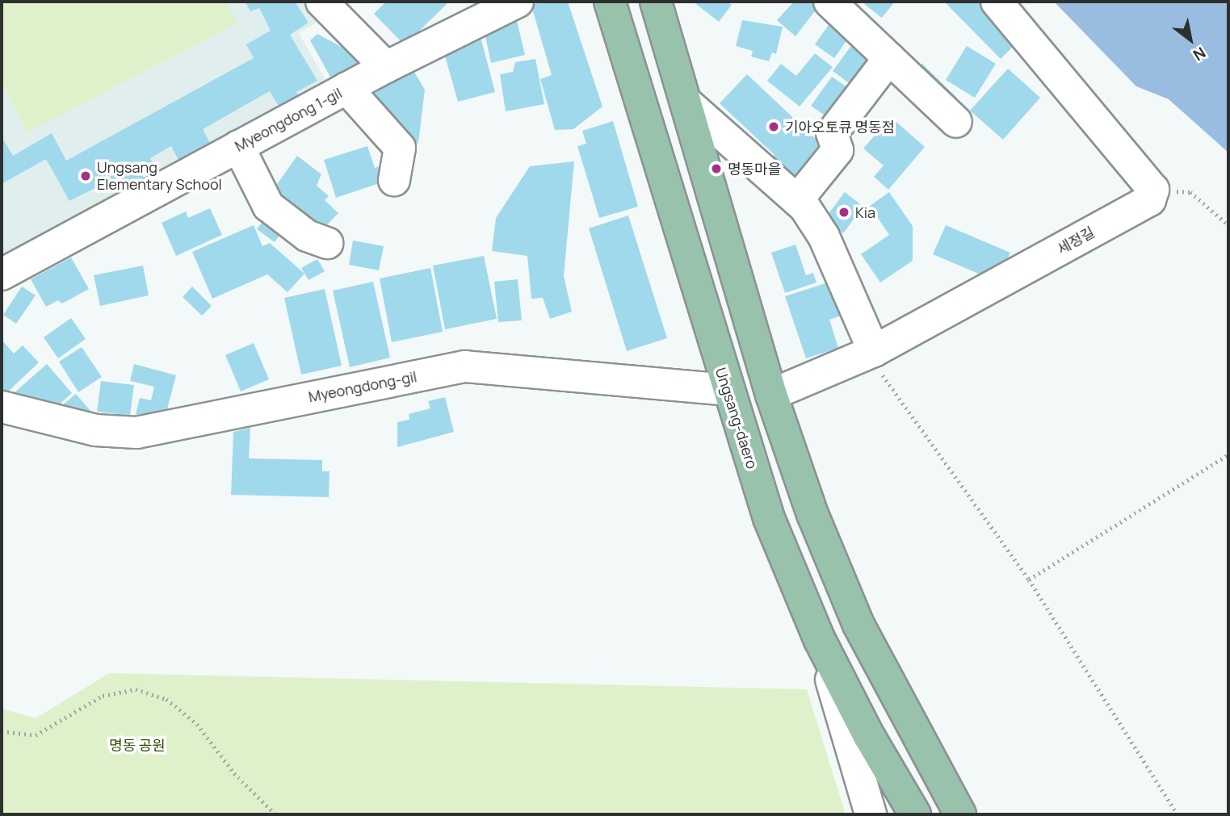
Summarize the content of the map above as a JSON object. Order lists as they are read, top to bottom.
{
  "streets": {
    "main road": ["Ungsang-daero"],
    "street": ["Myeongdong 1-gil", "세정길", "Myeongdong-gil"]
  },
  "crossings": [
    ["Myeongdong-gil", "Ungsang-daero"]
  ],
  "parks": ["명동 공원"],
  "places": [
    "기아오토큐 명동점",
    "명동마을",
    "Ungsang Elementary School",
    "Kia"
  ],
  "north": "bottom right"
}
